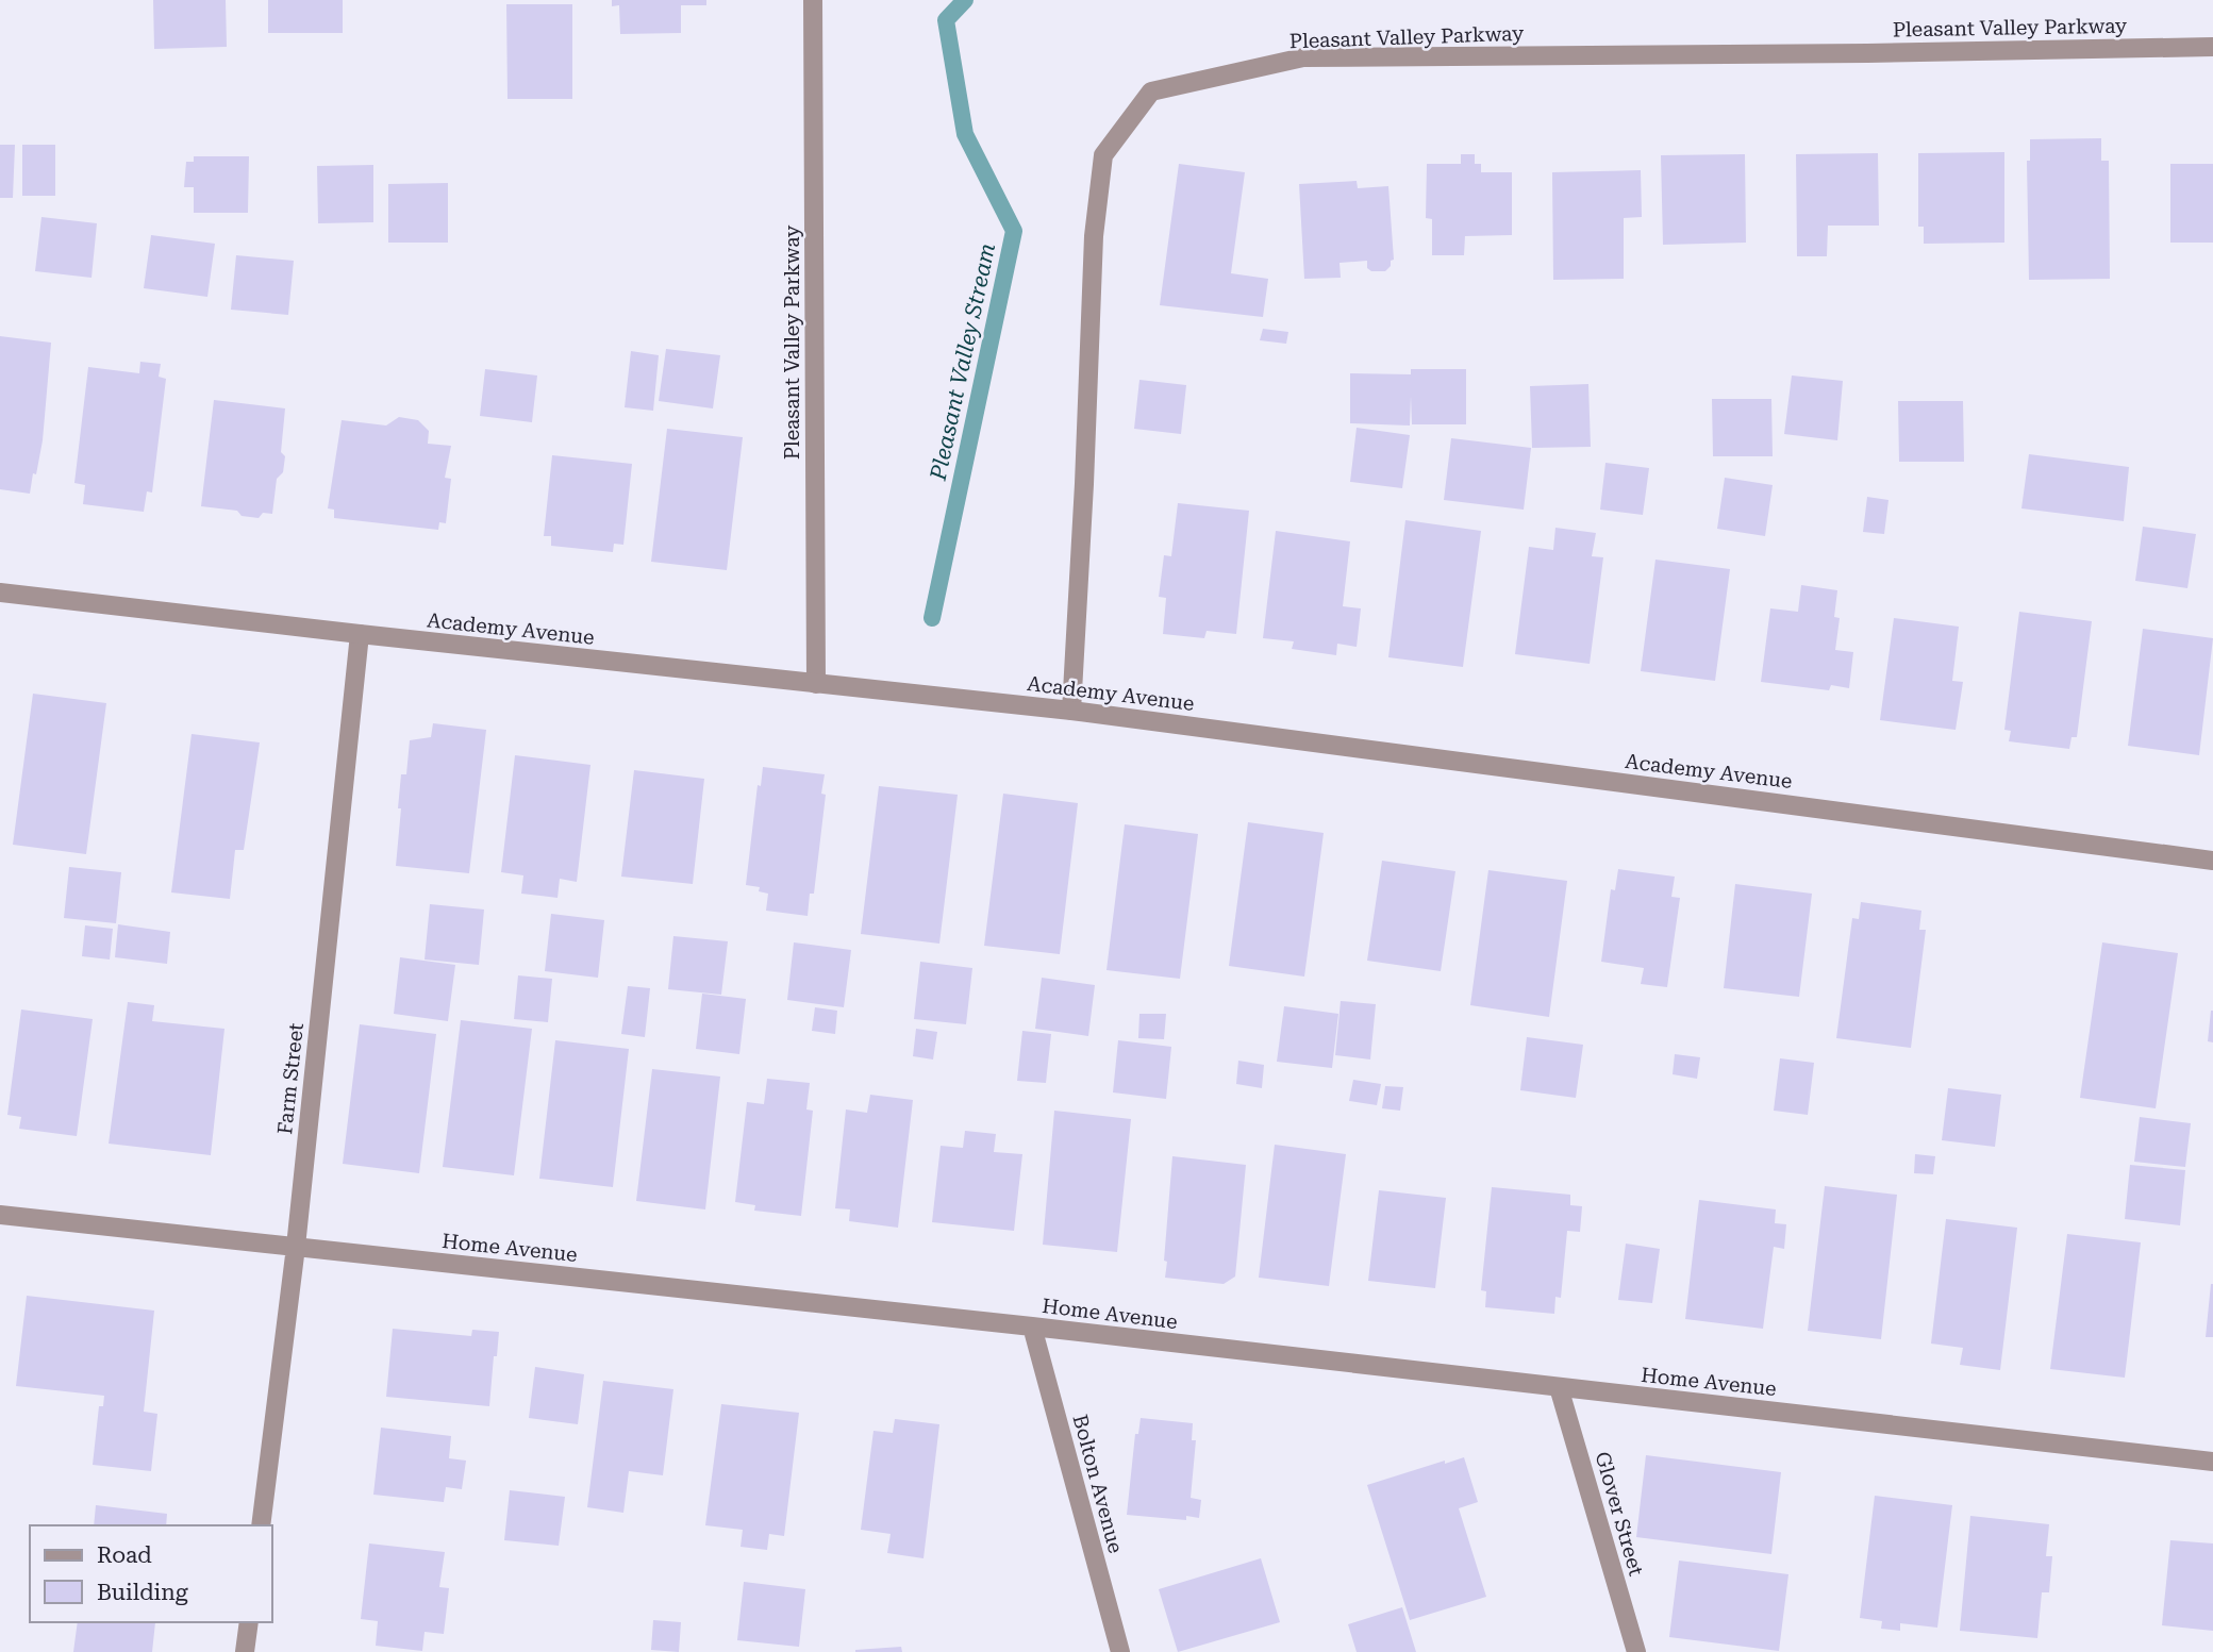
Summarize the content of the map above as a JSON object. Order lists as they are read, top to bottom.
{
  "streets": {
    "street": [
      "Pleasant Valley Parkway",
      "Academy Avenue",
      "Farm Street",
      "Home Avenue",
      "Bolton Avenue",
      "Glover Street"
    ]
  },
  "crossings": [
    ["Pleasant Valley Parkway", "Academy Avenue"],
    ["Academy Avenue", "Farm Street"],
    ["Farm Street", "Home Avenue"],
    ["Home Avenue", "Bolton Avenue"],
    ["Home Avenue", "Glover Street"]
  ],
  "water": ["Pleasant Valley Stream"],
  "legend": ["Road", "Building"]
}
